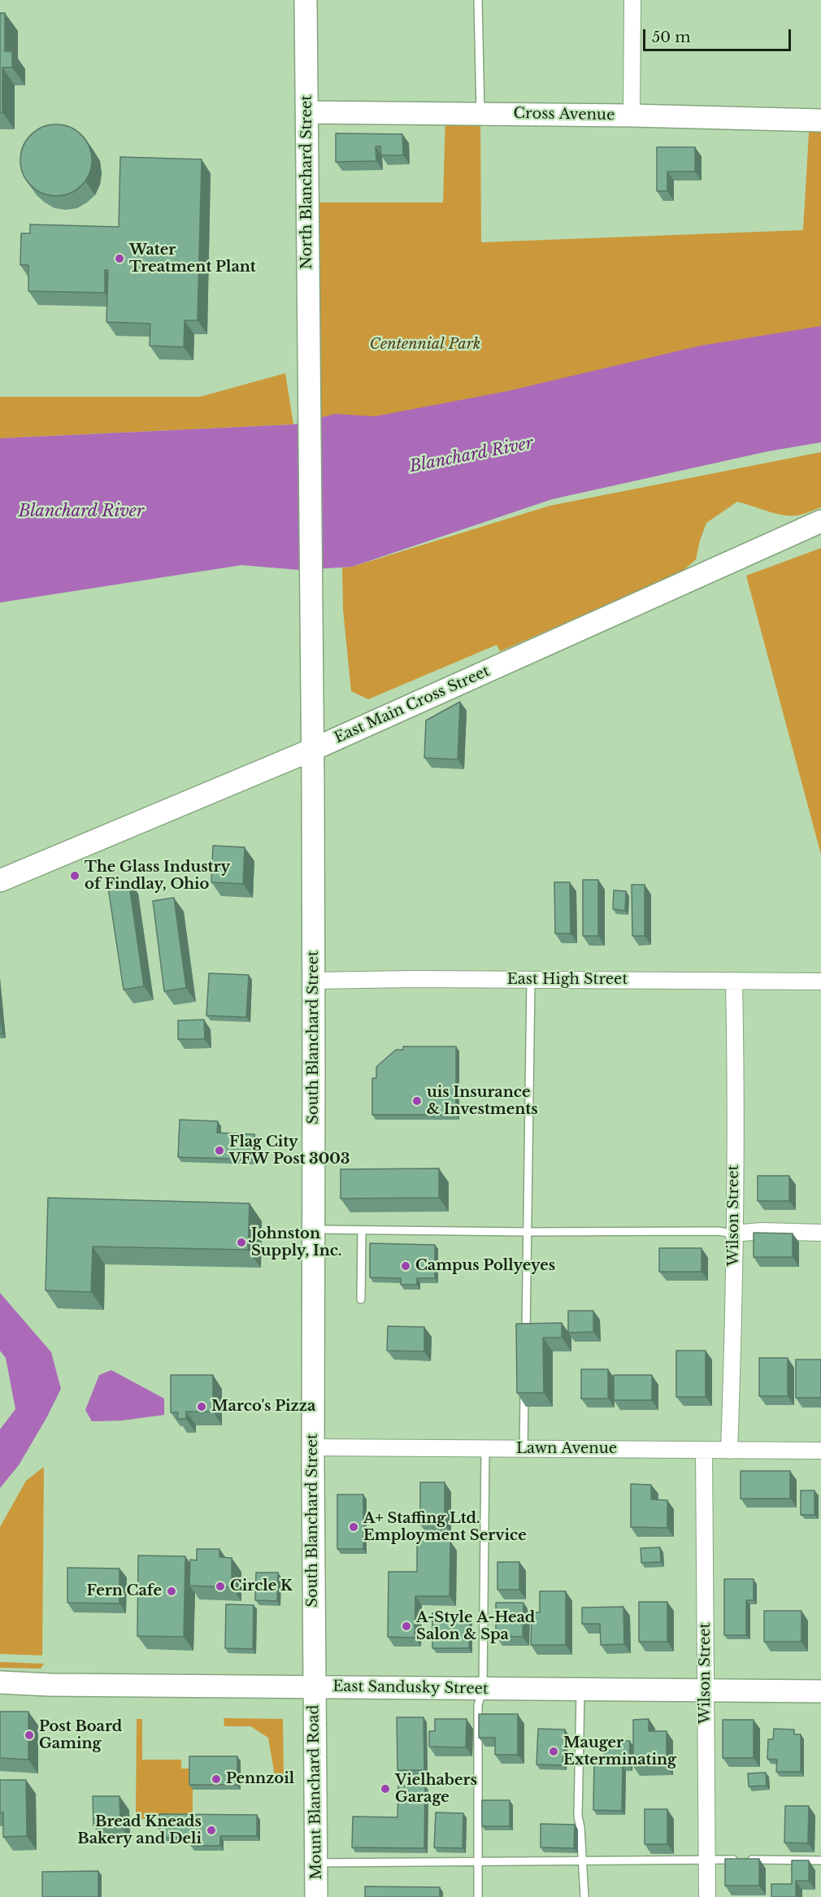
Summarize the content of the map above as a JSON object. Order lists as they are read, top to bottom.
{
  "streets": {
    "main road": [
      "Cross Avenue",
      "North Blanchard Street",
      "East Main Cross Street",
      "South Blanchard Street",
      "East Sandusky Street",
      "Mount Blanchard Road"
    ],
    "street": ["East High Street", "Wilson Street", "Lawn Avenue"]
  },
  "crossings": [
    ["Cross Avenue", "North Blanchard Street"],
    ["North Blanchard Street", "South Blanchard Street"],
    ["East Main Cross Street", "South Blanchard Street"],
    ["East High Street", "South Blanchard Street"],
    ["East High Street", "Wilson Street"],
    ["South Blanchard Street", "Lawn Avenue"],
    ["South Blanchard Street", "East Sandusky Street"],
    ["South Blanchard Street", "Mount Blanchard Road"],
    ["Wilson Street", "Lawn Avenue"],
    ["Wilson Street", "East Sandusky Street"],
    ["East Sandusky Street", "Mount Blanchard Road"]
  ],
  "water": ["Blanchard River"],
  "parks": ["Centennial Park"],
  "places": [
    "Water Treatment Plant",
    "The Glass Industry of Findlay, Ohio",
    "uis Insurance & Investments",
    "Flag City VFW Post 3003",
    "Johnston Supply, Inc.",
    "Campus Pollyeyes",
    "Marco's Pizza",
    "A+ Staffing Ltd. Employment Service",
    "Circle K",
    "Fern Cafe",
    "A-Style A-Head Salon & Spa",
    "Post Board Gaming",
    "Mauger Exterminating",
    "Pennzoil",
    "Vielhabers Garage",
    "Bread Kneads Bakery and Deli"
  ],
  "scale_bar": "50 m"
}
